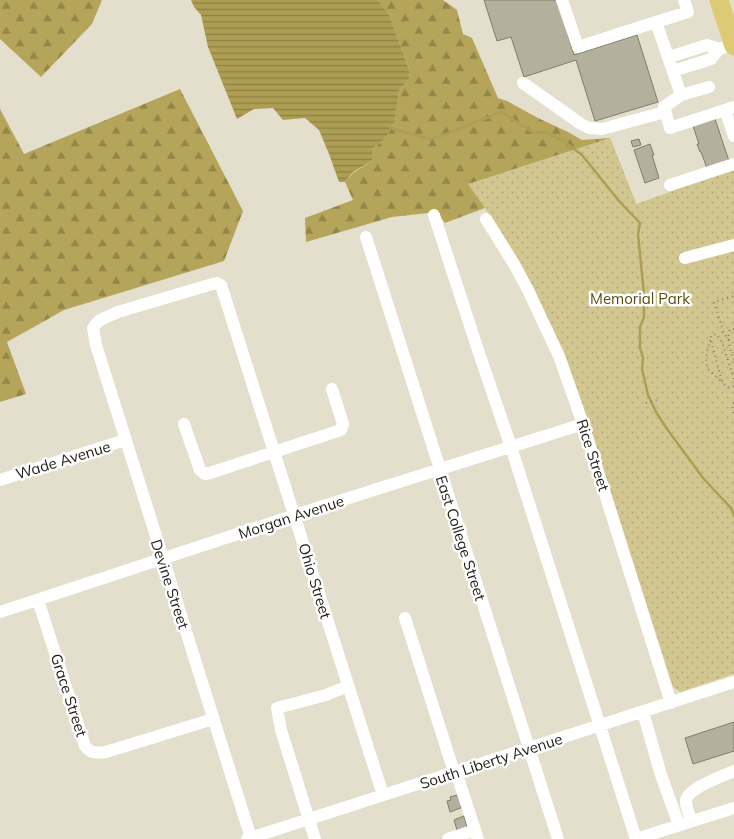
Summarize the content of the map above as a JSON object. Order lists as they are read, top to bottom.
{
  "streets": {
    "street": [
      "Rice Street",
      "Wade Avenue",
      "Morgan Avenue",
      "East College Street",
      "Ohio Street",
      "Devine Street",
      "Grace Street",
      "South Liberty Avenue"
    ]
  },
  "crossings": [
    ["Rice Street", "Morgan Avenue"],
    ["Rice Street", "South Liberty Avenue"],
    ["Wade Avenue", "Devine Street"],
    ["Morgan Avenue", "East College Street"],
    ["Morgan Avenue", "Ohio Street"],
    ["Morgan Avenue", "Devine Street"],
    ["Morgan Avenue", "Grace Street"],
    ["East College Street", "South Liberty Avenue"],
    ["Ohio Street", "Devine Street"],
    ["Ohio Street", "South Liberty Avenue"],
    ["Devine Street", "Grace Street"],
    ["Devine Street", "South Liberty Avenue"]
  ],
  "parks": ["Memorial Park"]
}
